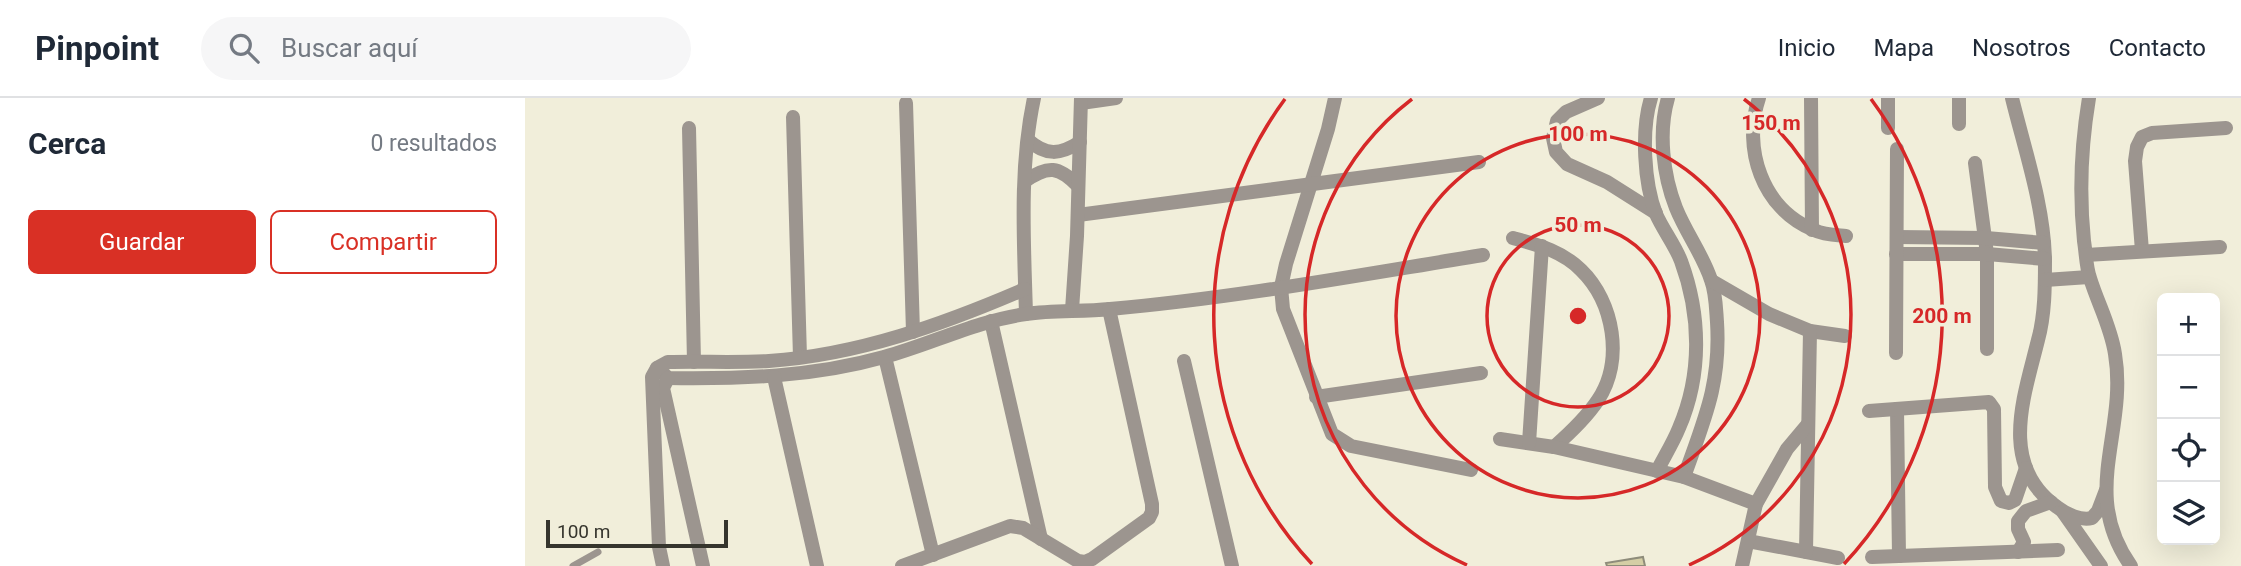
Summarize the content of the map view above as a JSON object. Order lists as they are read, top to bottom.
{
  "scale_bar": "100 m",
  "page": {
    "header": "Pinpoint",
    "search": "Buscar aquí",
    "nav": [
      "Inicio",
      "Mapa",
      "Nosotros",
      "Contacto"
    ],
    "heading": ["Cerca", "0 resultados"],
    "buttons": ["Guardar", "Compartir"],
    "map_buttons": ["+", "−"],
    "scale": "100 m"
  },
  "rings": [
    "150 m",
    "100 m",
    "50 m",
    "200 m"
  ]
}
